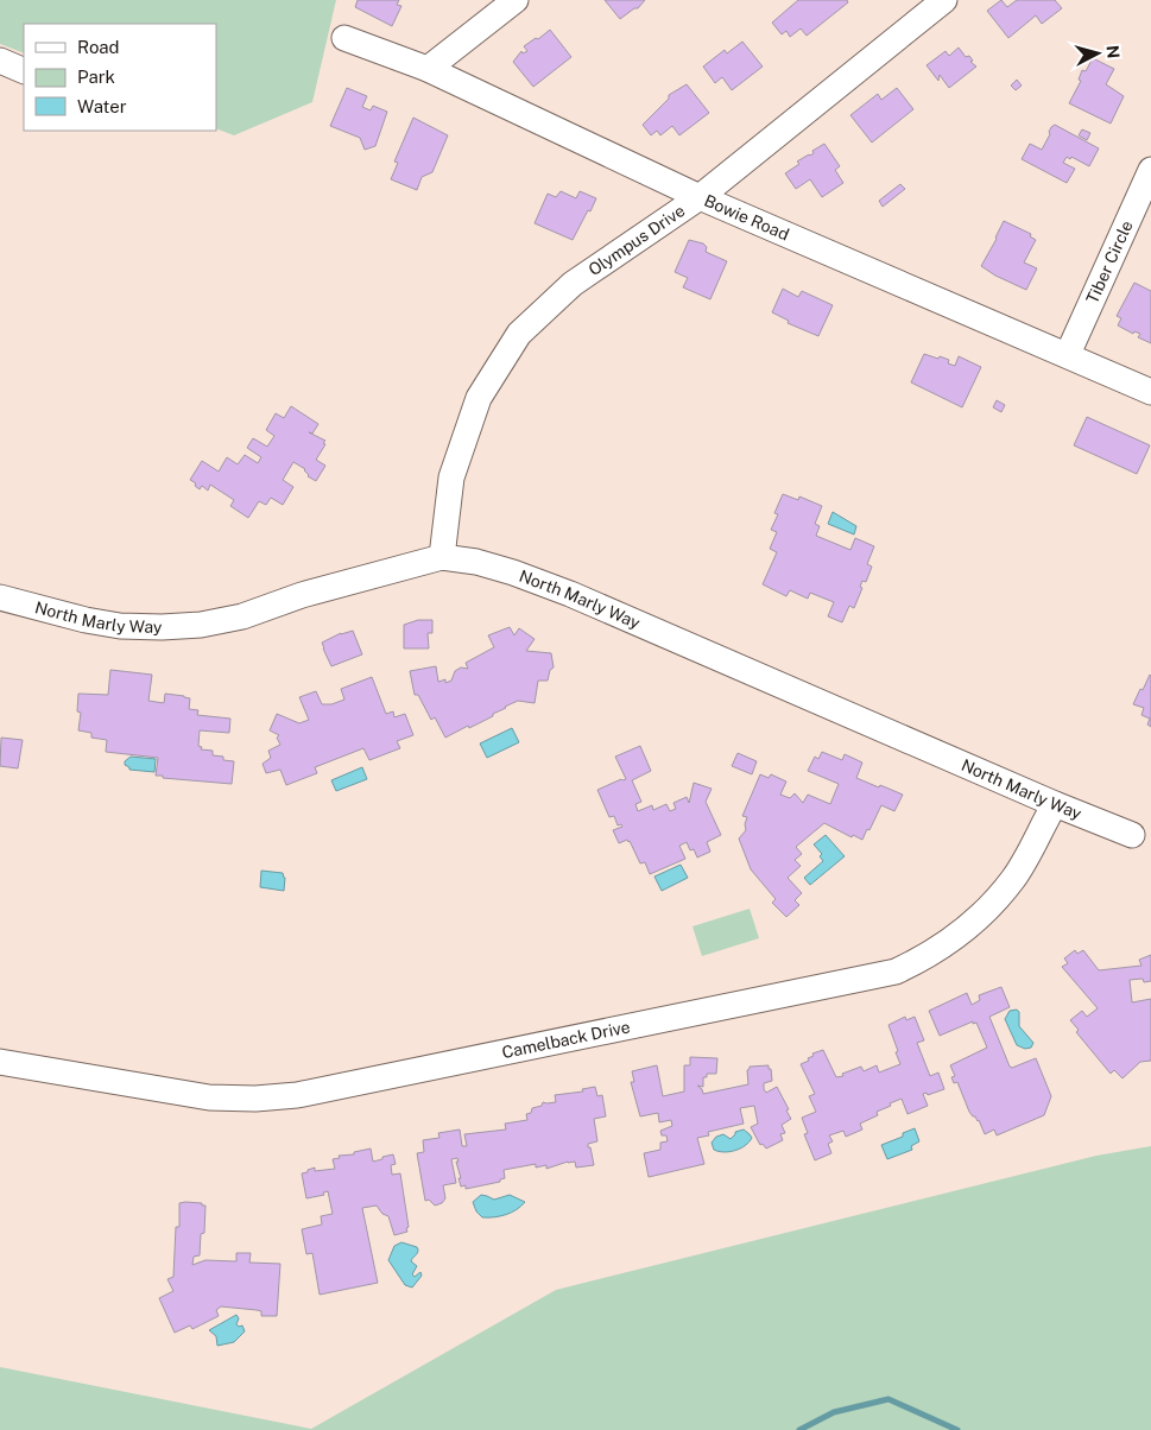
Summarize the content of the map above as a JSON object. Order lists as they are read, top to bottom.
{
  "streets": {
    "street": [
      "Bowie Road",
      "Olympus Drive",
      "Tiber Circle",
      "North Marly Way",
      "Camelback Drive"
    ]
  },
  "crossings": [
    ["Bowie Road", "Olympus Drive"],
    ["Bowie Road", "Tiber Circle"],
    ["Olympus Drive", "North Marly Way"],
    ["North Marly Way", "Camelback Drive"]
  ],
  "legend": ["Road", "Park", "Water"],
  "north": "right"
}
